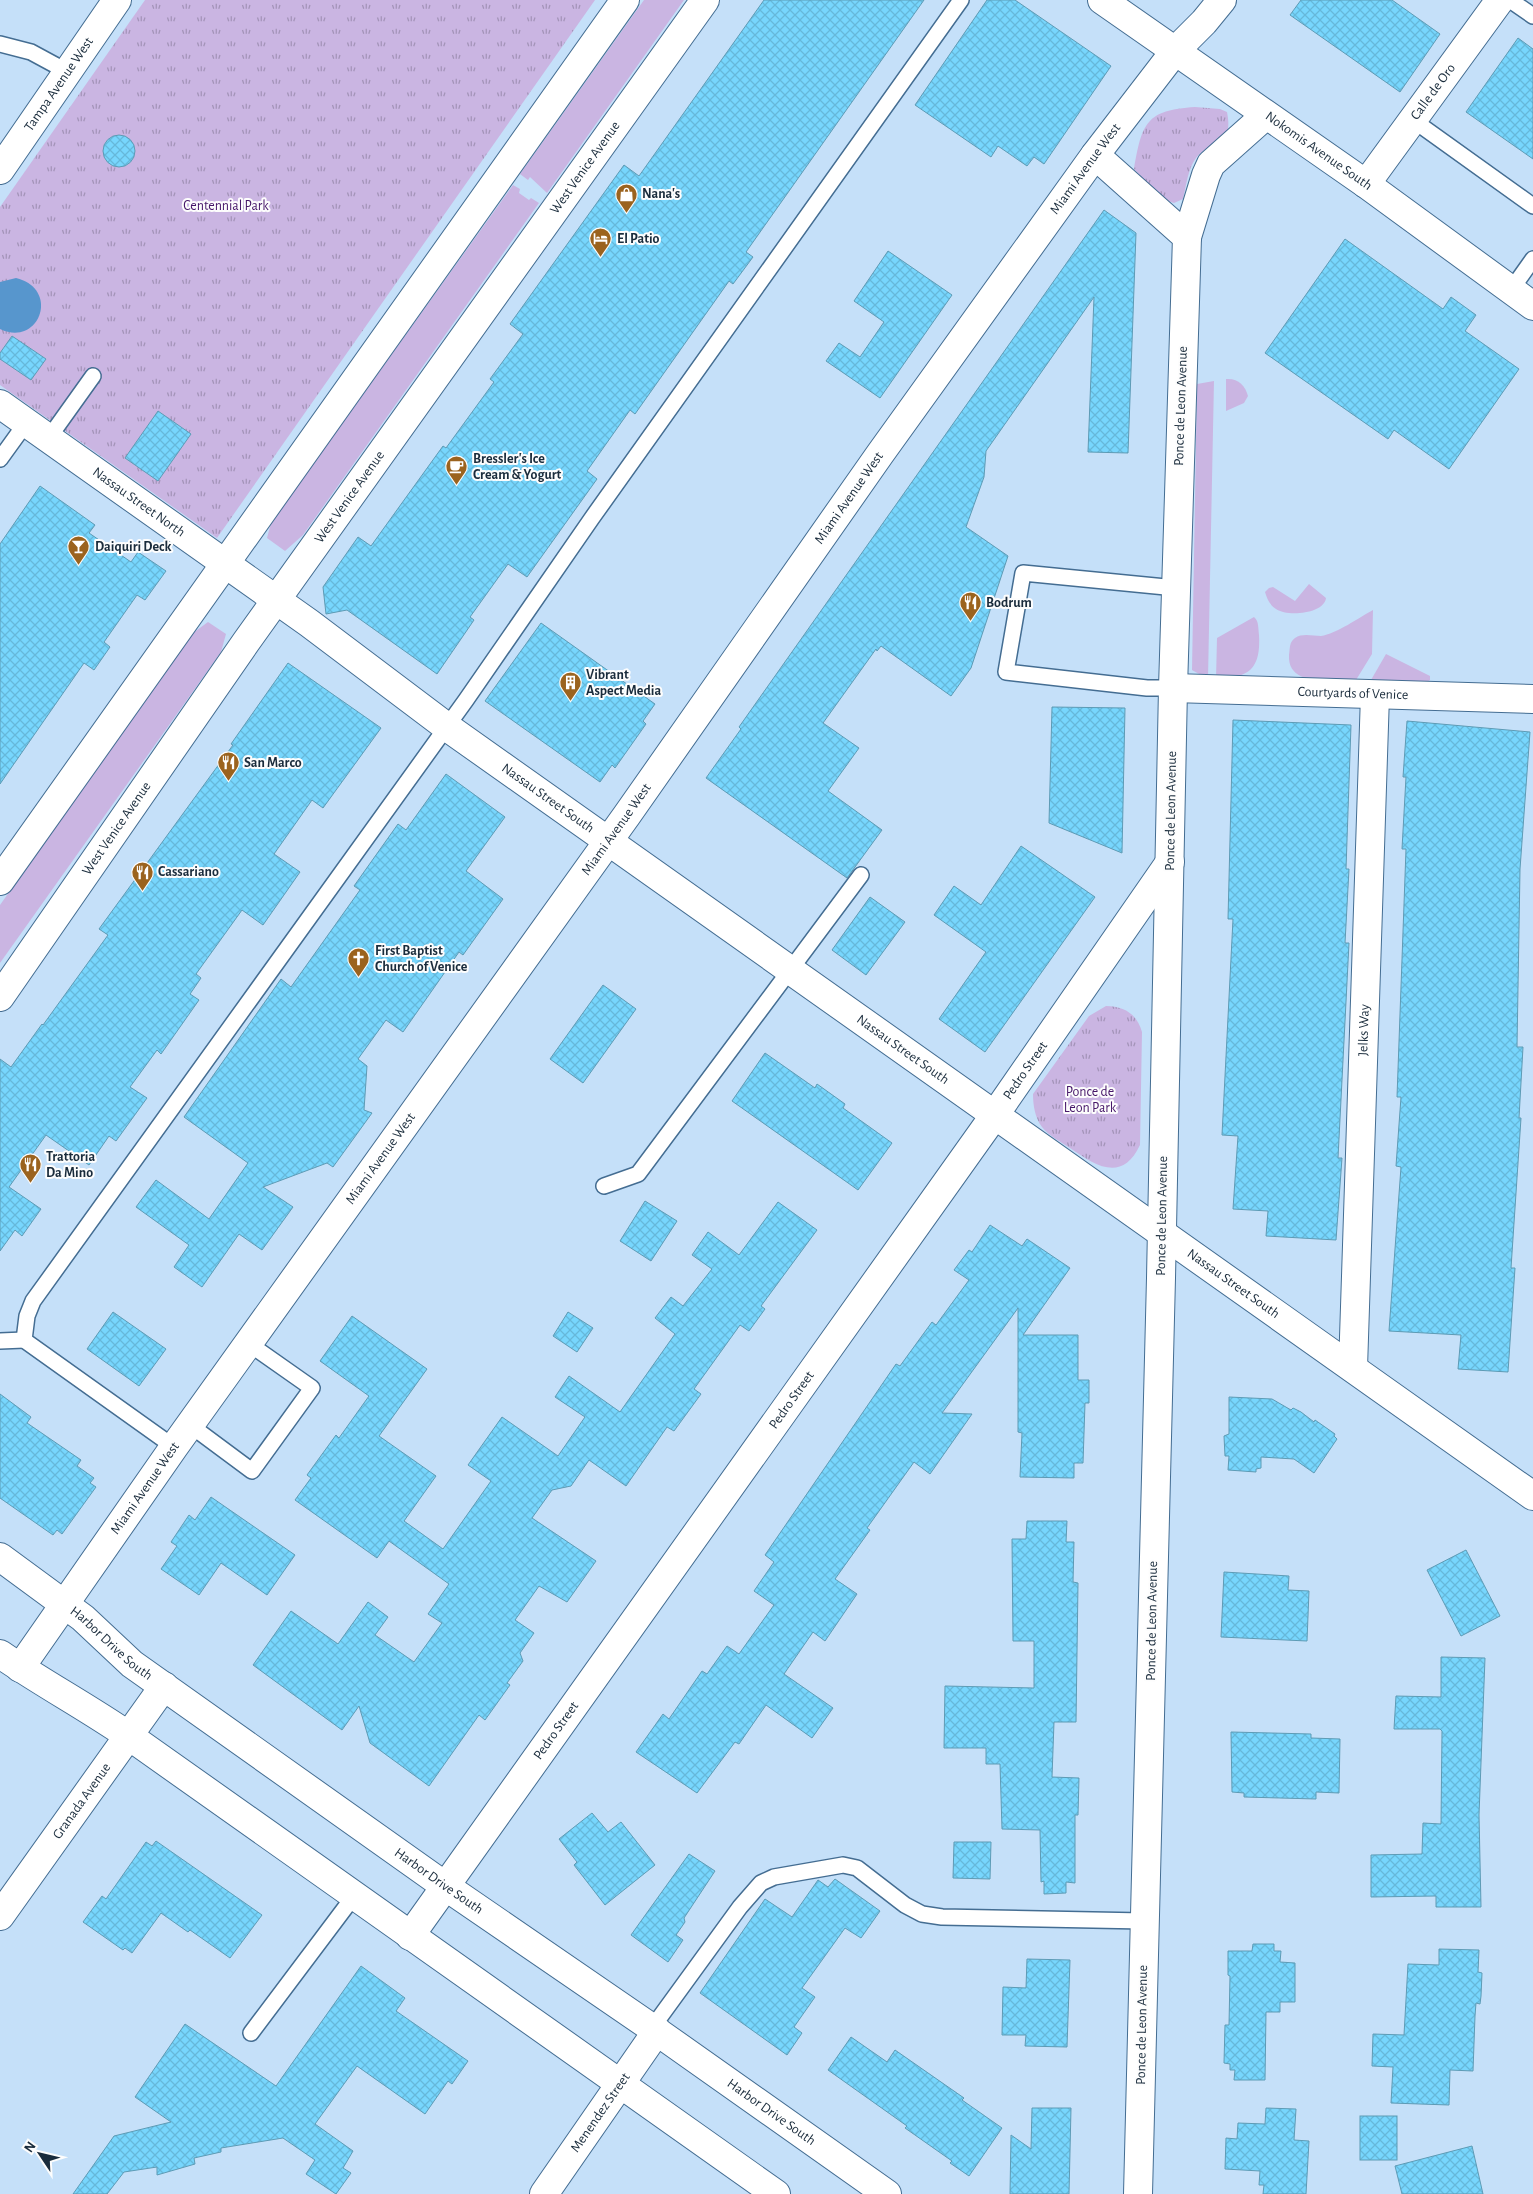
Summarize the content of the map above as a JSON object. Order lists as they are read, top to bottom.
{
  "streets": {
    "street": [
      "Tampa Avenue West",
      "Calle de Oro",
      "Nokomis Avenue South",
      "West Venice Avenue",
      "Miami Avenue West",
      "Ponce de Leon Avenue",
      "Nassau Street North",
      "Courtyards of Venice",
      "Nassau Street South",
      "Jelks Way",
      "Pedro Street",
      "Harbor Drive South",
      "Granada Avenue",
      "Menendez Street"
    ]
  },
  "crossings": [
    ["Calle de Oro", "Nokomis Avenue South"],
    ["Nokomis Avenue South", "Miami Avenue West"],
    ["Nokomis Avenue South", "Ponce de Leon Avenue"],
    ["West Venice Avenue", "Nassau Street North"],
    ["West Venice Avenue", "Nassau Street South"],
    ["Miami Avenue West", "Nassau Street South"],
    ["Miami Avenue West", "Harbor Drive South"],
    ["Ponce de Leon Avenue", "Courtyards of Venice"],
    ["Ponce de Leon Avenue", "Nassau Street South"],
    ["Ponce de Leon Avenue", "Pedro Street"],
    ["Nassau Street North", "Nassau Street South"],
    ["Courtyards of Venice", "Jelks Way"],
    ["Nassau Street South", "Jelks Way"],
    ["Nassau Street South", "Pedro Street"],
    ["Pedro Street", "Harbor Drive South"],
    ["Harbor Drive South", "Granada Avenue"],
    ["Harbor Drive South", "Menendez Street"]
  ],
  "parks": ["Centennial Park", "Ponce de Leon Park"],
  "places": {
    "shop": ["Nana's"],
    "hotel": ["El Patio"],
    "cafe": ["Bressler's Ice Cream & Yogurt"],
    "bar": ["Daiquiri Deck"],
    "restaurant": [
      "Bodrum",
      "San Marco",
      "Cassariano",
      "Trattoria Da Mino"
    ],
    "building": ["Vibrant Aspect Media"],
    "church": ["First Baptist Church of Venice"]
  },
  "north": "top left"
}
